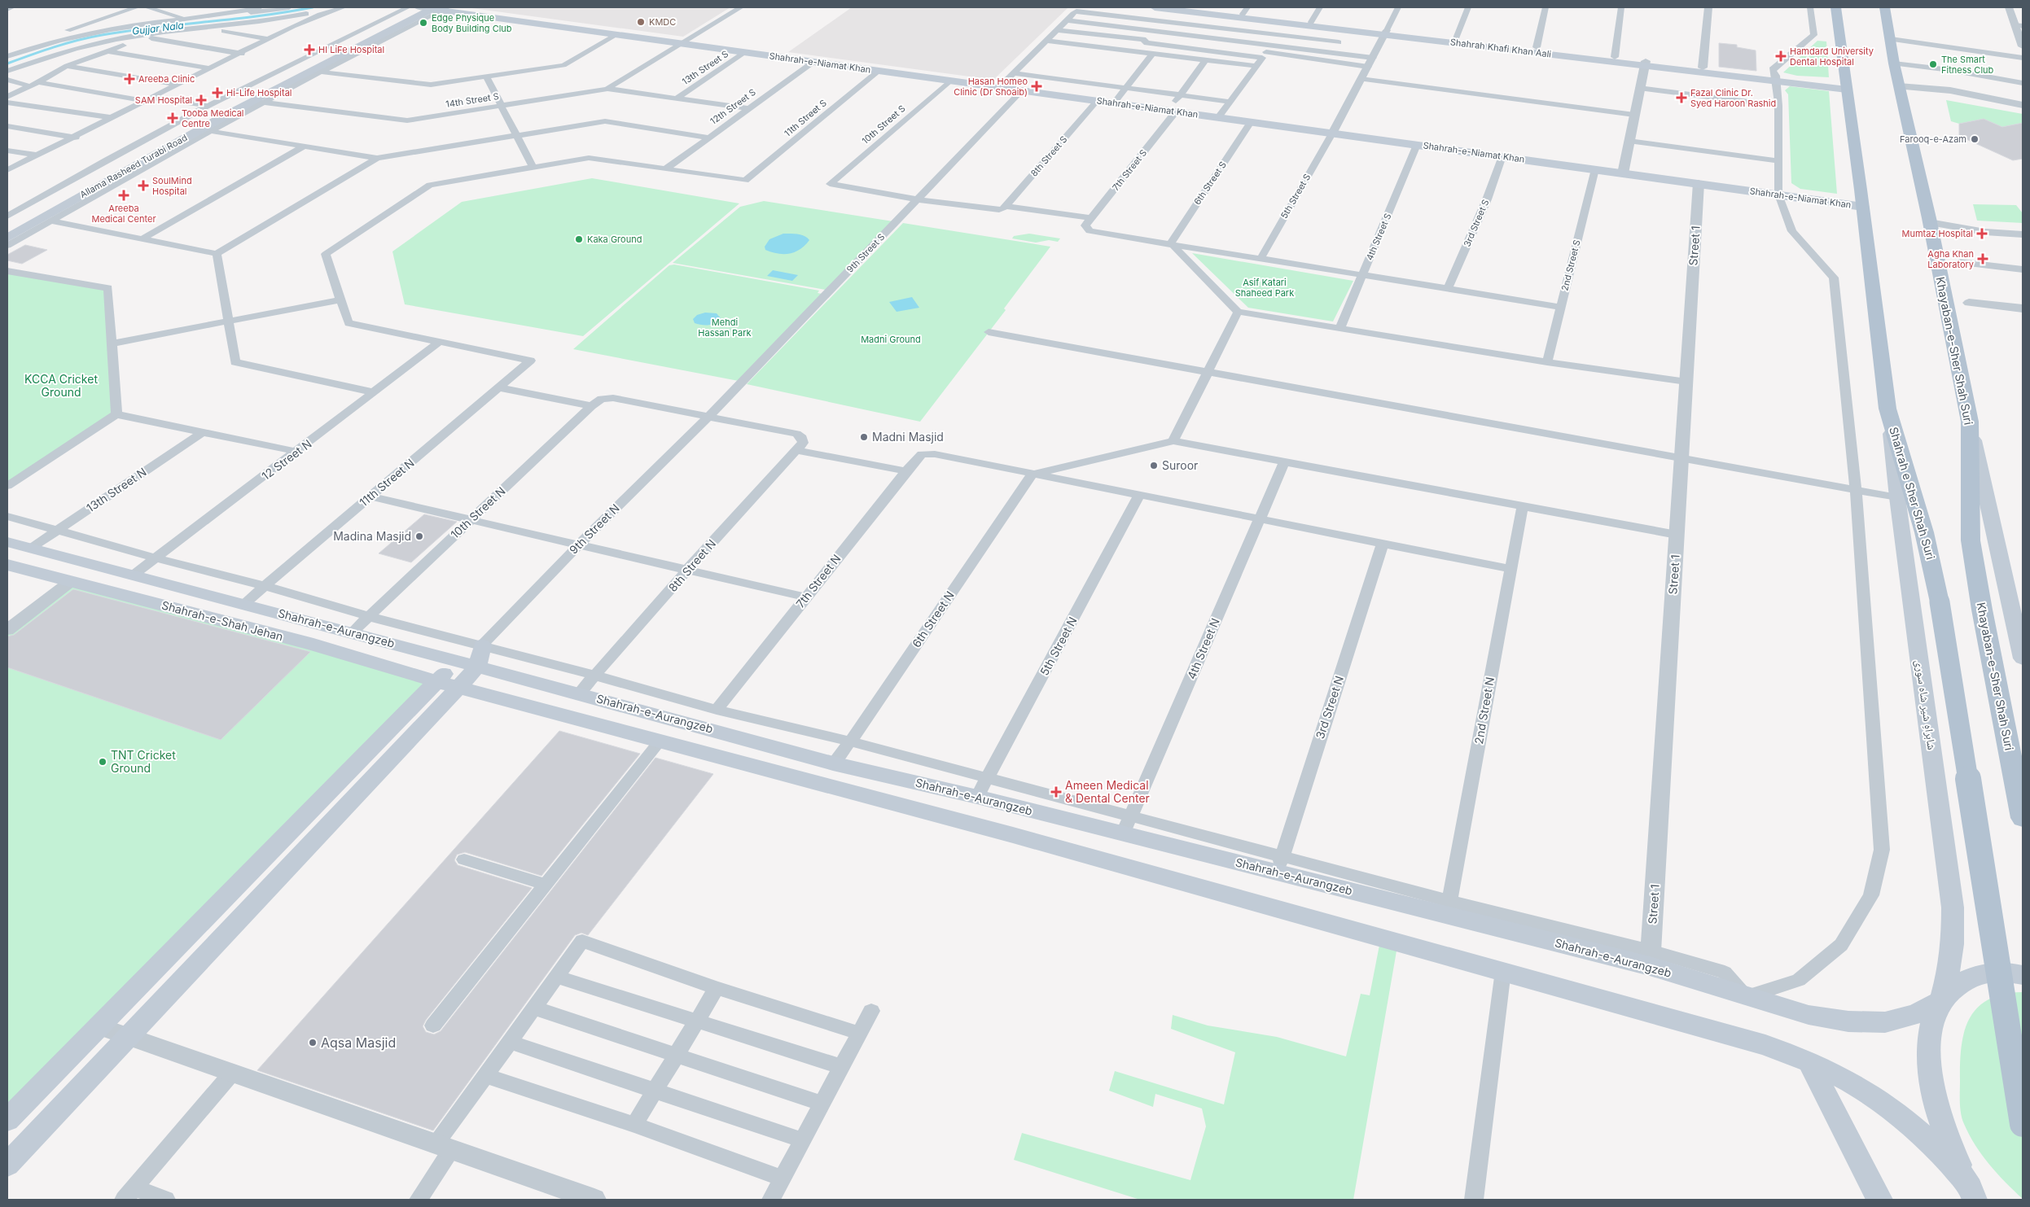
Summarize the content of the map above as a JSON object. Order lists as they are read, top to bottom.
{
  "streets": {
    "main road": [
      "Shahrah Khafi Khan Aali",
      "Shahrah-e-Niamat Khan",
      "Allama Rasheed Turabi Road",
      "Khayaban-e-Sher Shah Suri",
      "Shahrah e Sher Shah Suri",
      "Shahrah-e-Shah Jehan",
      "Shahrah-e-Aurangzeb",
      "شاہراہِ شیر شاہ سوری"
    ],
    "street": [
      "13th Street S",
      "14th Street S",
      "12th Street S",
      "11th Street S",
      "10th Street S",
      "8th Street S",
      "7th Street S",
      "6th Street S",
      "5th Street S",
      "3rd Street S",
      "4th Street S",
      "Street 1",
      "9th Street S",
      "2nd Street S",
      "12 Street N",
      "11th Street N",
      "13th Street N",
      "10th Street N",
      "9th Street N",
      "8th Street N",
      "7th Street N",
      "6th Street N",
      "5th Street N",
      "4th Street N",
      "3rd Street N",
      "2nd Street N"
    ]
  },
  "crossings": [
    ["Shahrah-e-Niamat Khan", "13th Street S"],
    ["Shahrah-e-Niamat Khan", "14th Street S"],
    ["Shahrah-e-Niamat Khan", "12th Street S"],
    ["Shahrah-e-Niamat Khan", "11th Street S"],
    ["Shahrah-e-Niamat Khan", "10th Street S"],
    ["Shahrah-e-Niamat Khan", "8th Street S"],
    ["Shahrah-e-Niamat Khan", "Allama Rasheed Turabi Road"],
    ["Shahrah-e-Niamat Khan", "7th Street S"],
    ["Shahrah-e-Niamat Khan", "6th Street S"],
    ["Shahrah-e-Niamat Khan", "5th Street S"],
    ["Shahrah-e-Niamat Khan", "3rd Street S"],
    ["Shahrah-e-Niamat Khan", "4th Street S"],
    ["Shahrah-e-Niamat Khan", "Street 1"],
    ["Shahrah-e-Niamat Khan", "9th Street S"],
    ["Shahrah-e-Niamat Khan", "2nd Street S"],
    ["14th Street S", "Allama Rasheed Turabi Road"],
    ["7th Street S", "6th Street S"],
    ["Street 1", "Shahrah-e-Aurangzeb"],
    ["9th Street S", "10th Street N"],
    ["9th Street S", "9th Street N"],
    ["9th Street S", "8th Street N"],
    ["12 Street N", "11th Street N"],
    ["12 Street N", "Shahrah-e-Aurangzeb"],
    ["11th Street N", "Shahrah-e-Aurangzeb"],
    ["13th Street N", "Shahrah-e-Aurangzeb"],
    ["Shahrah e Sher Shah Suri", "شاہراہِ شیر شاہ سوری"],
    ["10th Street N", "9th Street N"],
    ["10th Street N", "8th Street N"],
    ["10th Street N", "Shahrah-e-Aurangzeb"],
    ["9th Street N", "8th Street N"],
    ["9th Street N", "Shahrah-e-Aurangzeb"],
    ["8th Street N", "Shahrah-e-Aurangzeb"],
    ["7th Street N", "6th Street N"],
    ["6th Street N", "Shahrah-e-Aurangzeb"],
    ["Shahrah-e-Aurangzeb", "5th Street N"],
    ["Shahrah-e-Aurangzeb", "4th Street N"],
    ["Shahrah-e-Aurangzeb", "شاہراہِ شیر شاہ سوری"],
    ["Shahrah-e-Aurangzeb", "3rd Street N"],
    ["Shahrah-e-Aurangzeb", "2nd Street N"]
  ],
  "water": ["Gujjar Nala"],
  "parks": [
    "Asif Katari Shaheed Park",
    "Mehdi Hassan Park",
    "Madni Ground",
    "KCCA Cricket Ground"
  ],
  "places": {
    "other": [
      "KMDC",
      "Edge Physique Body Building Club",
      "The Smart Fitness Club",
      "Farooq-e-Azam",
      "Kaka Ground",
      "Madni Masjid",
      "Suroor",
      "Madina Masjid",
      "TNT Cricket Ground",
      "Aqsa Masjid"
    ],
    "health": [
      "HI LiFe Hospital",
      "Hamdard University Dental Hospital",
      "Areeba Clinic",
      "Hasan Homeo Clinic (Dr Shoaib)",
      "Hi-Life Hospital",
      "Fazal Clinic Dr. Syed Haroon Rashid",
      "SAM Hospital",
      "Tooba Medical Centre",
      "SoulMind Hospital",
      "Areeba Medical Center",
      "Mumtaz Hospital",
      "Agha Khan Laboratory",
      "Ameen Medical & Dental Center"
    ]
  }
}
